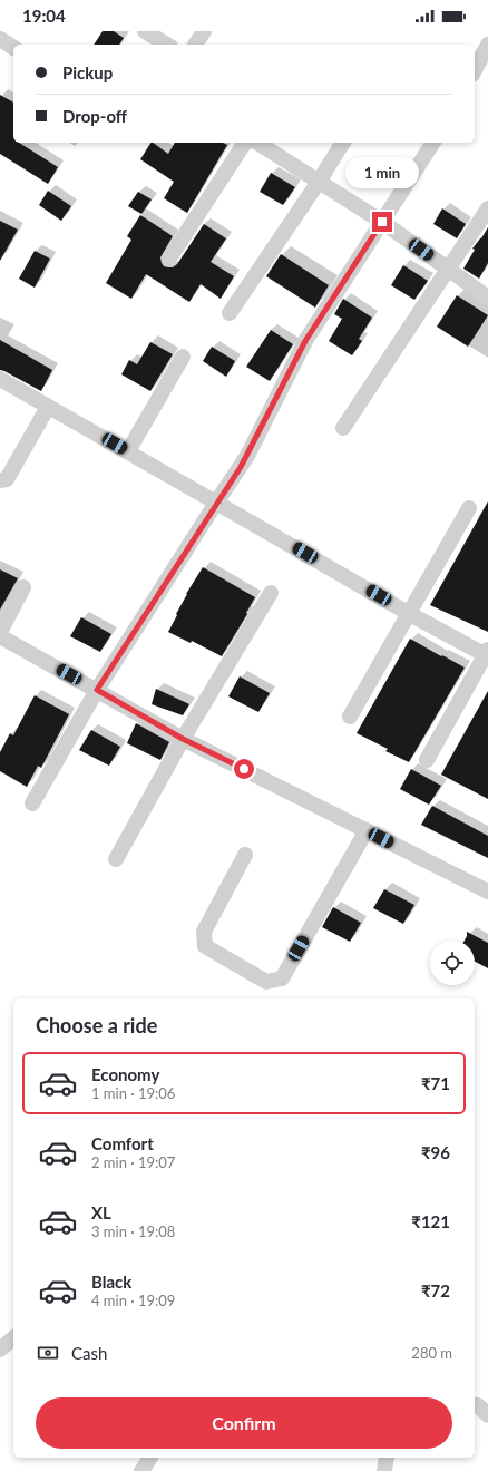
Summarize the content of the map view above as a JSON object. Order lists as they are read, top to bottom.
{
  "page": {
    "status": "19:04",
    "banner": ["Pickup", "Drop-off"],
    "bubble": "1 min",
    "heading": "Choose a ride",
    "list": [
      {
        "name": "Economy",
        "note": "1 min · 19:06",
        "value": "₹71"
      },
      {
        "name": "Comfort",
        "note": "2 min · 19:07",
        "value": "₹96"
      },
      {
        "name": "XL",
        "note": "3 min · 19:08",
        "value": "₹121"
      },
      {
        "name": "Black",
        "note": "4 min · 19:09",
        "value": "₹72"
      }
    ],
    "pay": ["Cash", "280 m"],
    "buttons": "Confirm"
  }
}
